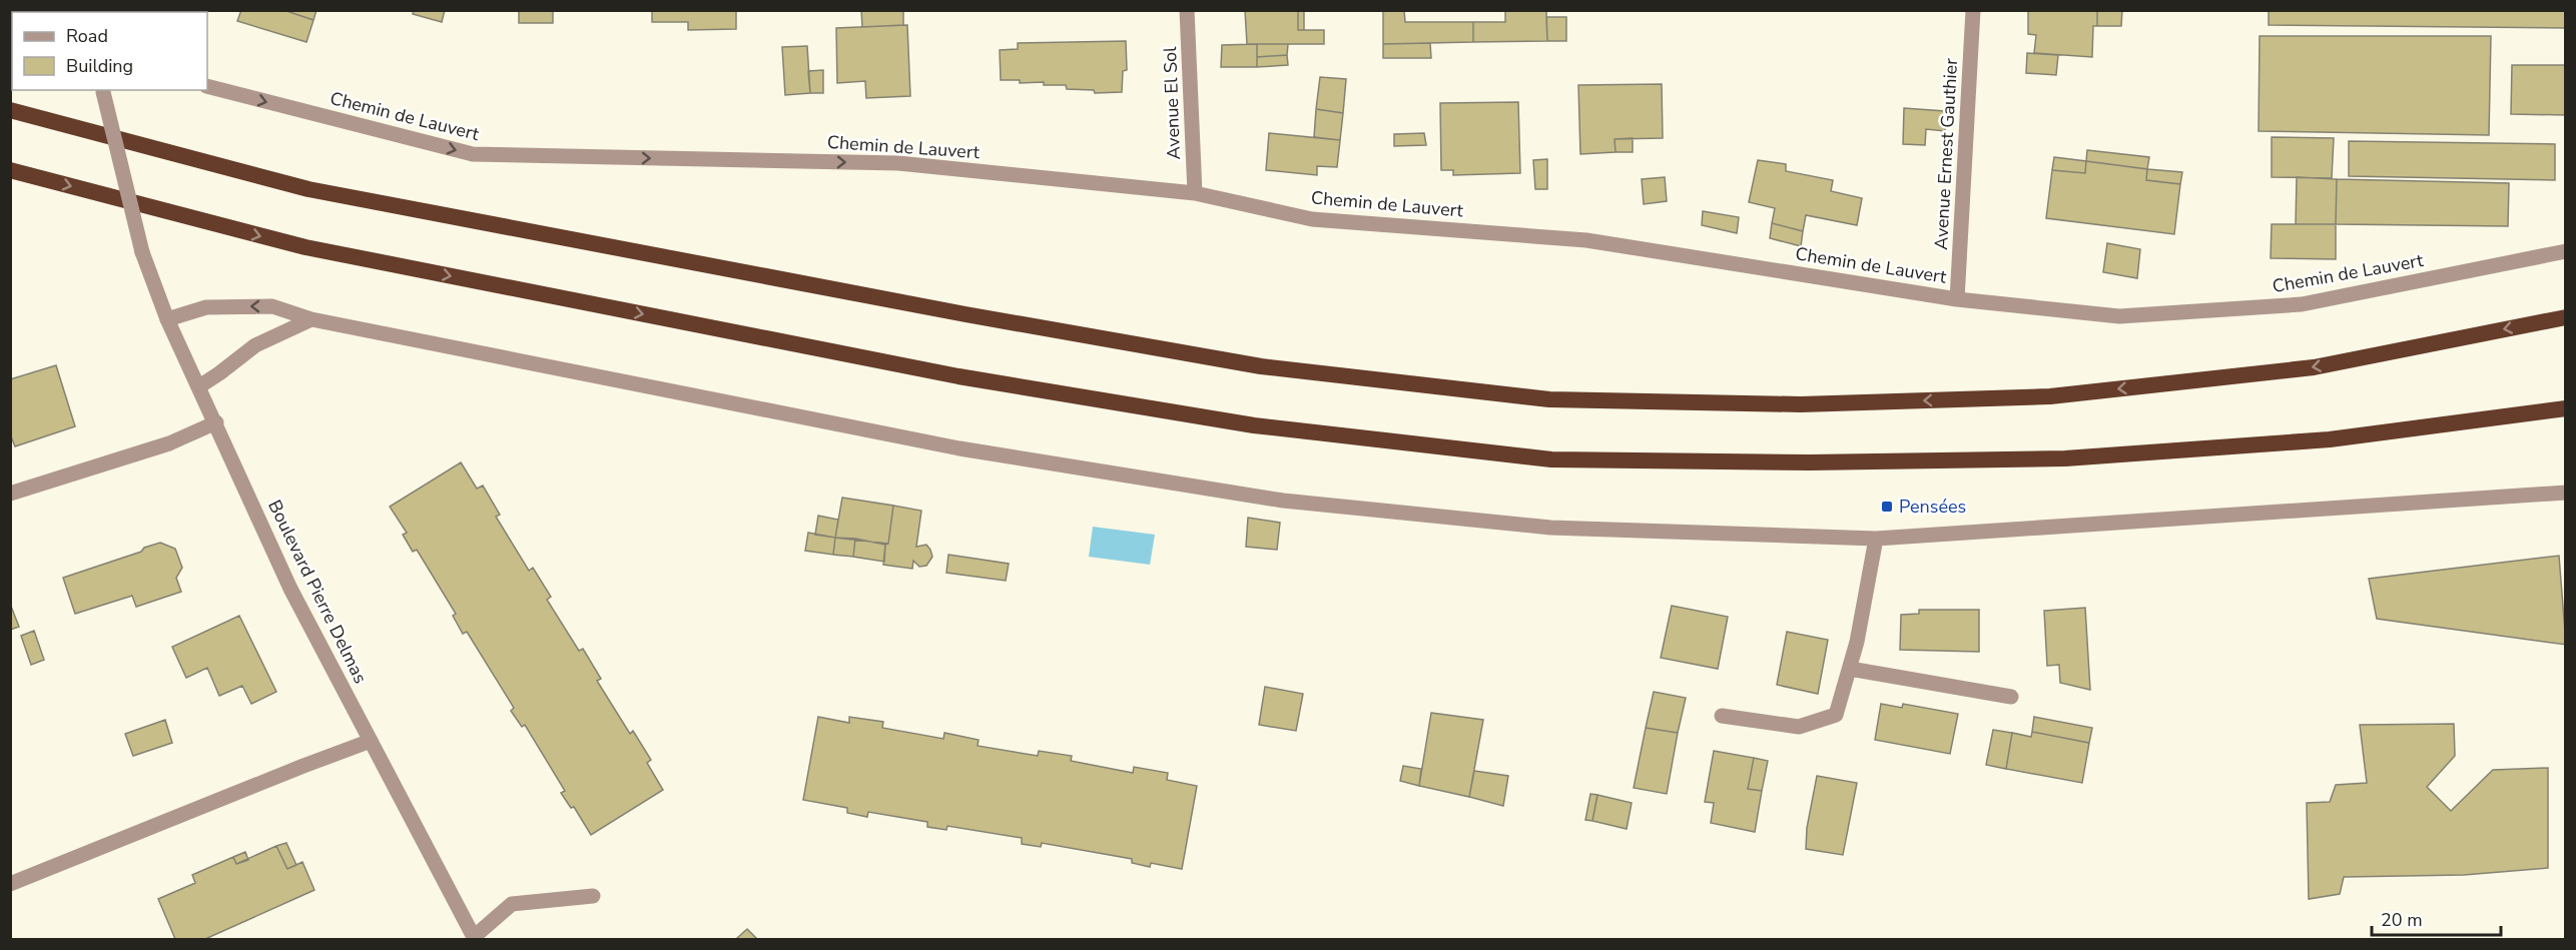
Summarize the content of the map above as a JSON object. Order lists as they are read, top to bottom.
{
  "streets": {
    "street": [
      "Avenue El Sol",
      "Chemin de Lauvert",
      "Avenue Ernest Gauthier",
      "Boulevard Pierre Delmas"
    ]
  },
  "crossings": [
    ["Avenue El Sol", "Chemin de Lauvert"],
    ["Chemin de Lauvert", "Avenue Ernest Gauthier"]
  ],
  "one_way": ["Chemin de Lauvert"],
  "places": {
    "transit": ["Pensées"]
  },
  "legend": ["Road", "Building"],
  "scale_bar": "20 m"
}
